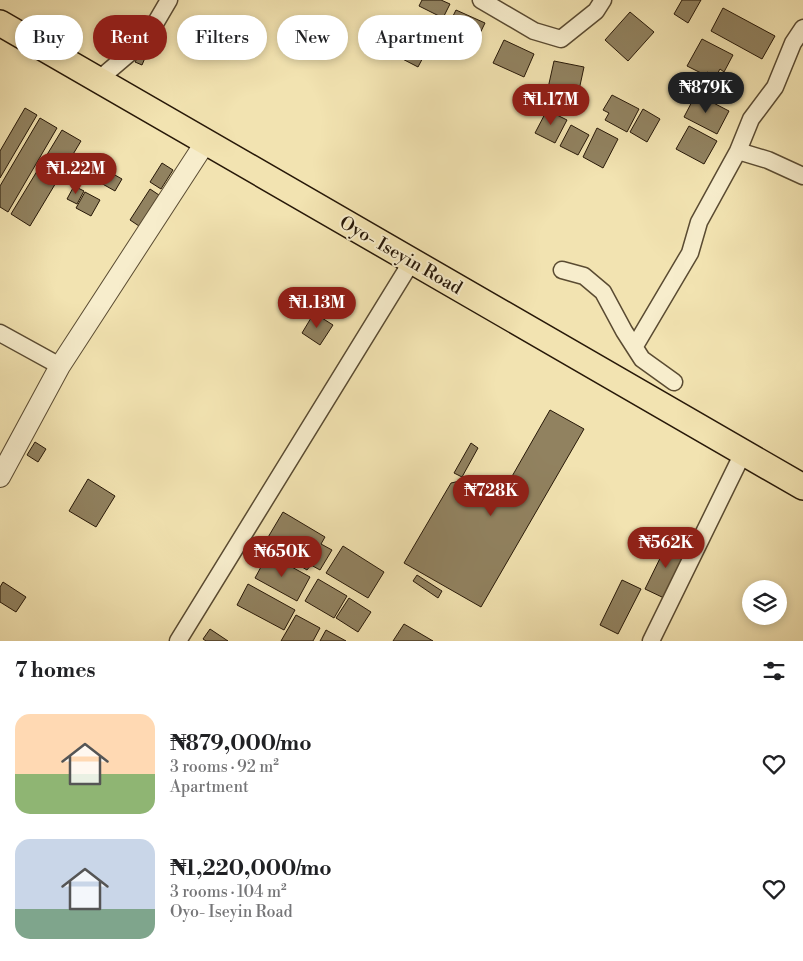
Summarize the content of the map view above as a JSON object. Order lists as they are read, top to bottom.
{
  "streets": {
    "main road": ["Oyo- Iseyin Road"]
  },
  "page": {
    "chip": [
      "Buy",
      "Rent",
      "Filters",
      "New",
      "Apartment"
    ],
    "price": [
      "₦879K",
      "₦1.17M",
      "₦1.22M",
      "₦1.13M",
      "₦728K",
      "₦562K",
      "₦650K"
    ],
    "heading": "7 homes",
    "list": [
      {
        "name": "₦879,000/mo",
        "note": "3 rooms · 92 m² · Apartment"
      },
      {
        "name": "₦1,220,000/mo",
        "note": "3 rooms · 104 m² · Oyo- Iseyin Road"
      }
    ]
  }
}
